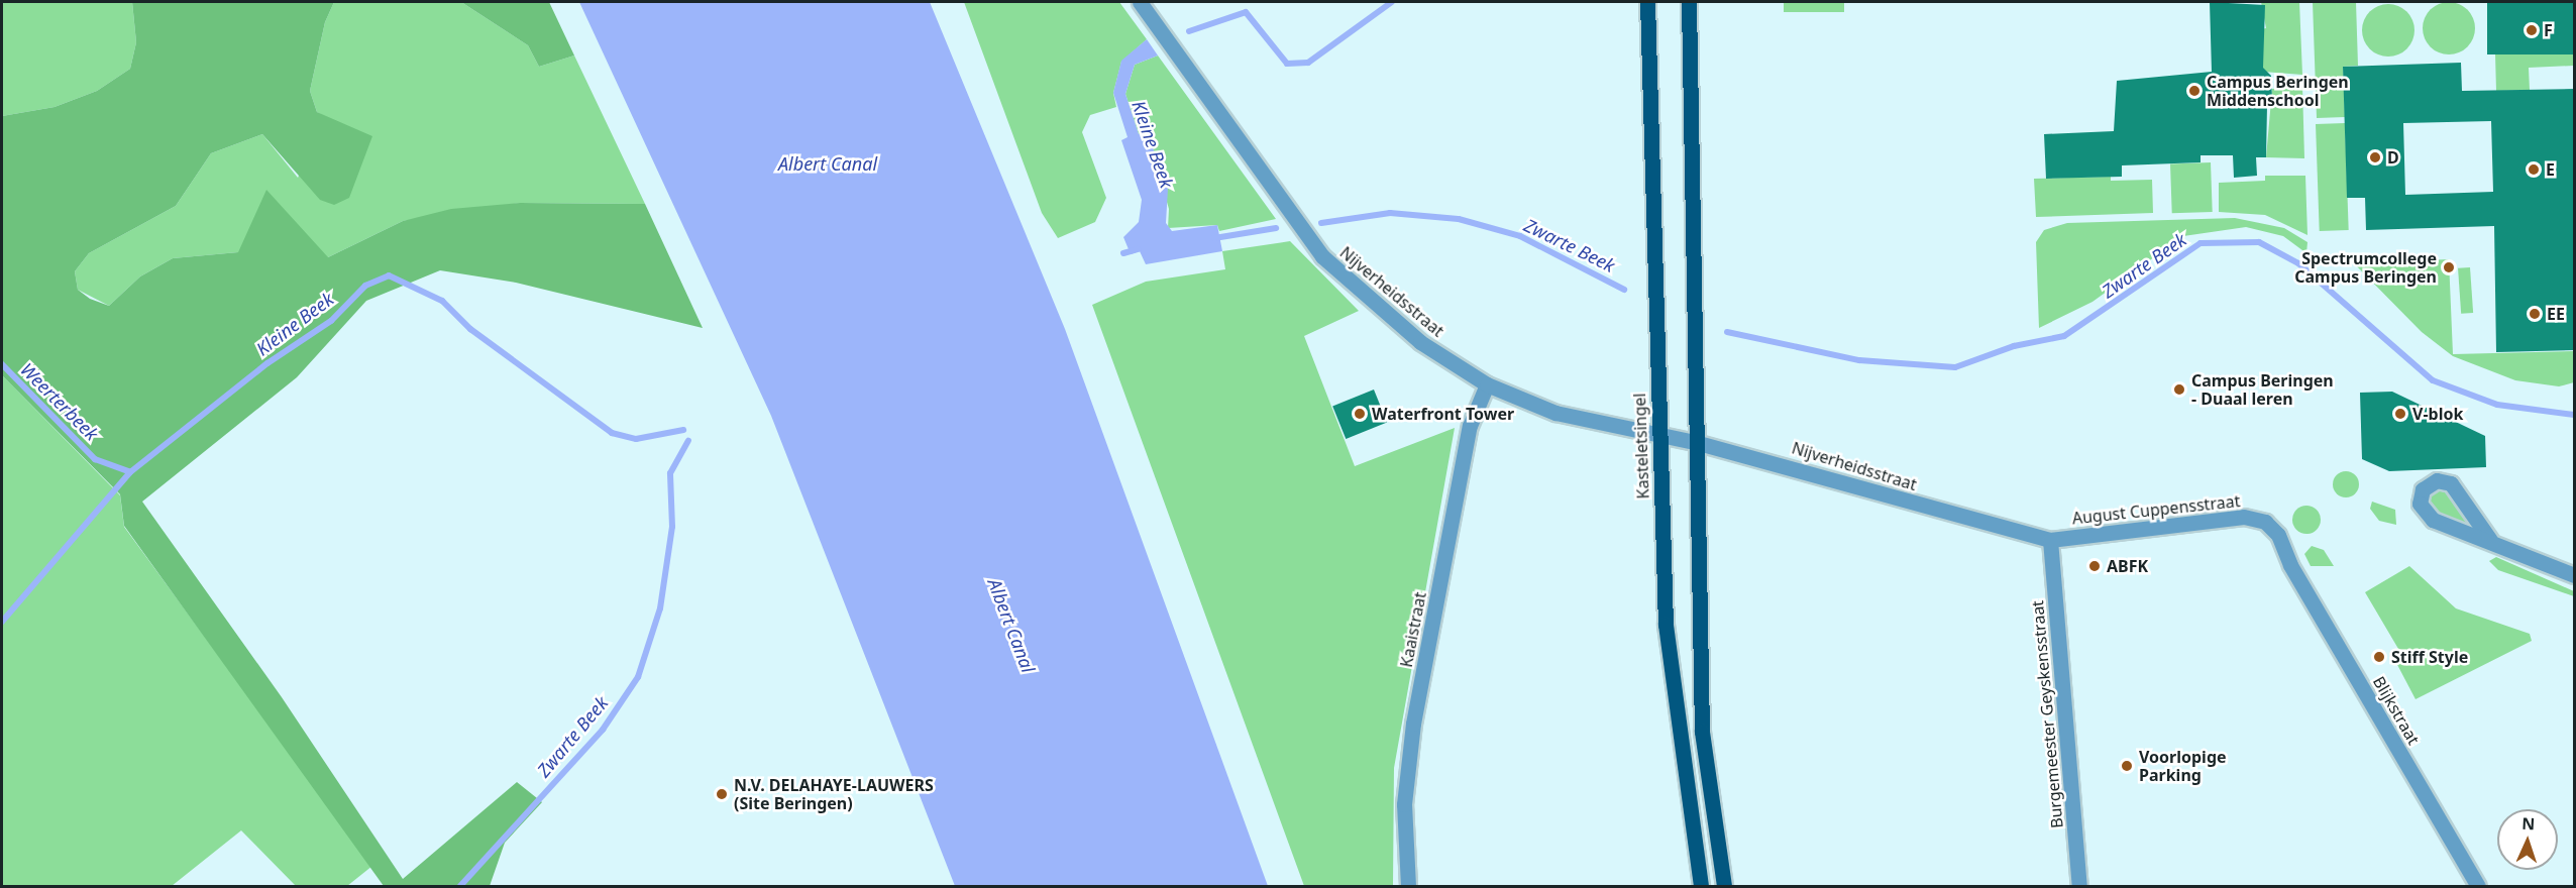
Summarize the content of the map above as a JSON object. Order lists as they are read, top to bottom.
{
  "streets": {
    "main road": ["Kasteletsingel"],
    "street": [
      "Nijverheidsstraat",
      "August Cuppensstraat",
      "Kaaistraat",
      "Blijkstraat",
      "Burgemeester Geyskensstraat"
    ]
  },
  "crossings": [
    ["Nijverheidsstraat", "Kasteletsingel"],
    ["Nijverheidsstraat", "August Cuppensstraat"],
    ["Nijverheidsstraat", "Kaaistraat"],
    ["Nijverheidsstraat", "Burgemeester Geyskensstraat"],
    ["August Cuppensstraat", "Blijkstraat"],
    ["August Cuppensstraat", "Burgemeester Geyskensstraat"]
  ],
  "water": [
    "Kleine Beek",
    "Albert Canal",
    "Zwarte Beek",
    "Weerterbeek"
  ],
  "places": [
    "F",
    "Campus Beringen Middenschool",
    "D",
    "E",
    "Spectrumcollege Campus Beringen",
    "EE",
    "Campus Beringen - Duaal leren",
    "Waterfront Tower",
    "V-blok",
    "ABFK",
    "Stiff Style",
    "Voorlopige Parking",
    "N.V. DELAHAYE-LAUWERS (Site Beringen)"
  ],
  "north": "top"
}
